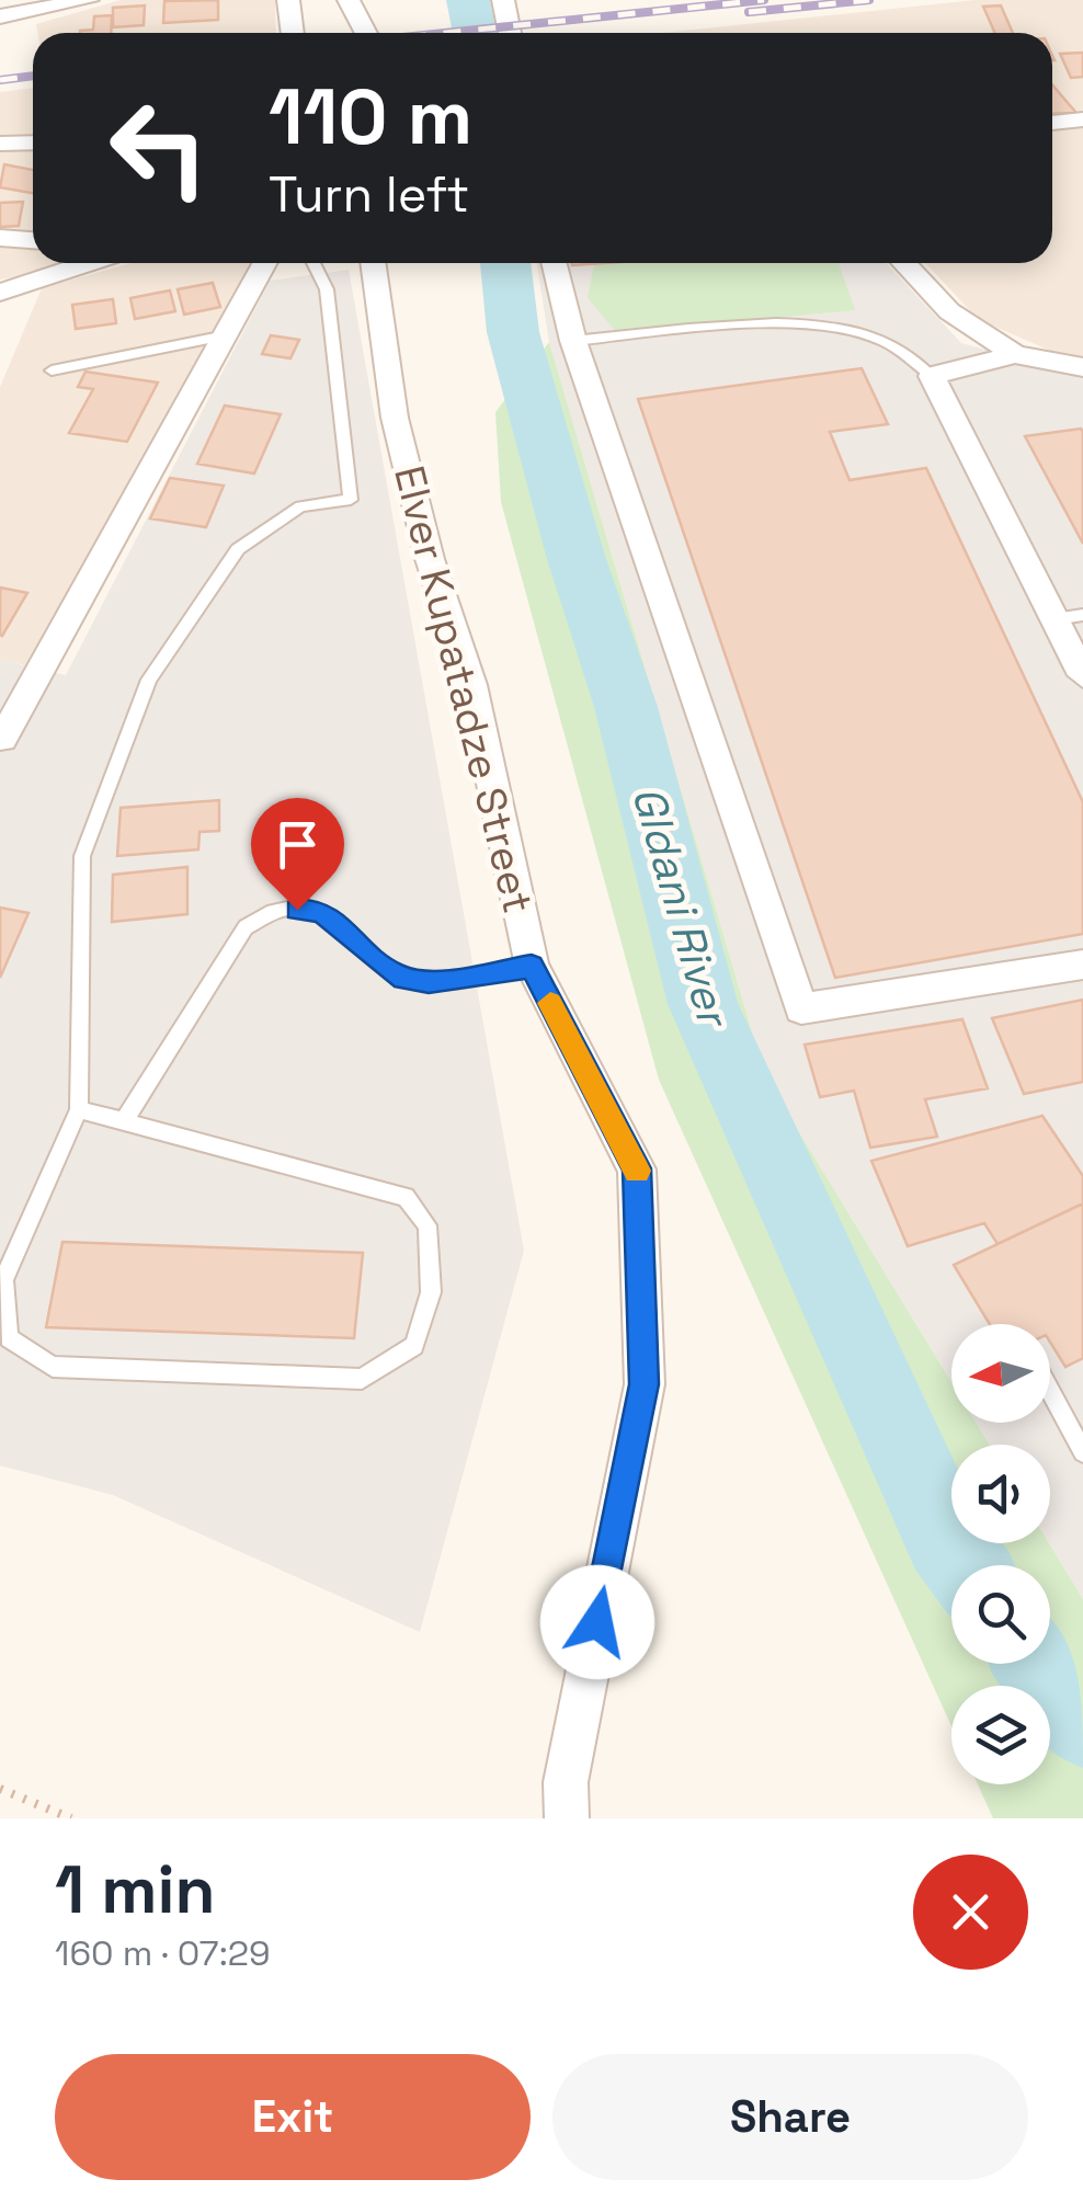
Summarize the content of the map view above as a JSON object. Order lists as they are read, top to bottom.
{
  "streets": {
    "street": ["Elver Kupatadze Street"]
  },
  "water": ["Gldani River"],
  "north": "left",
  "page": {
    "turn": ["110 m", "Turn left"],
    "heading": ["1 min", "160 m · 07:29"],
    "buttons": ["Exit", "Share"]
  }
}
